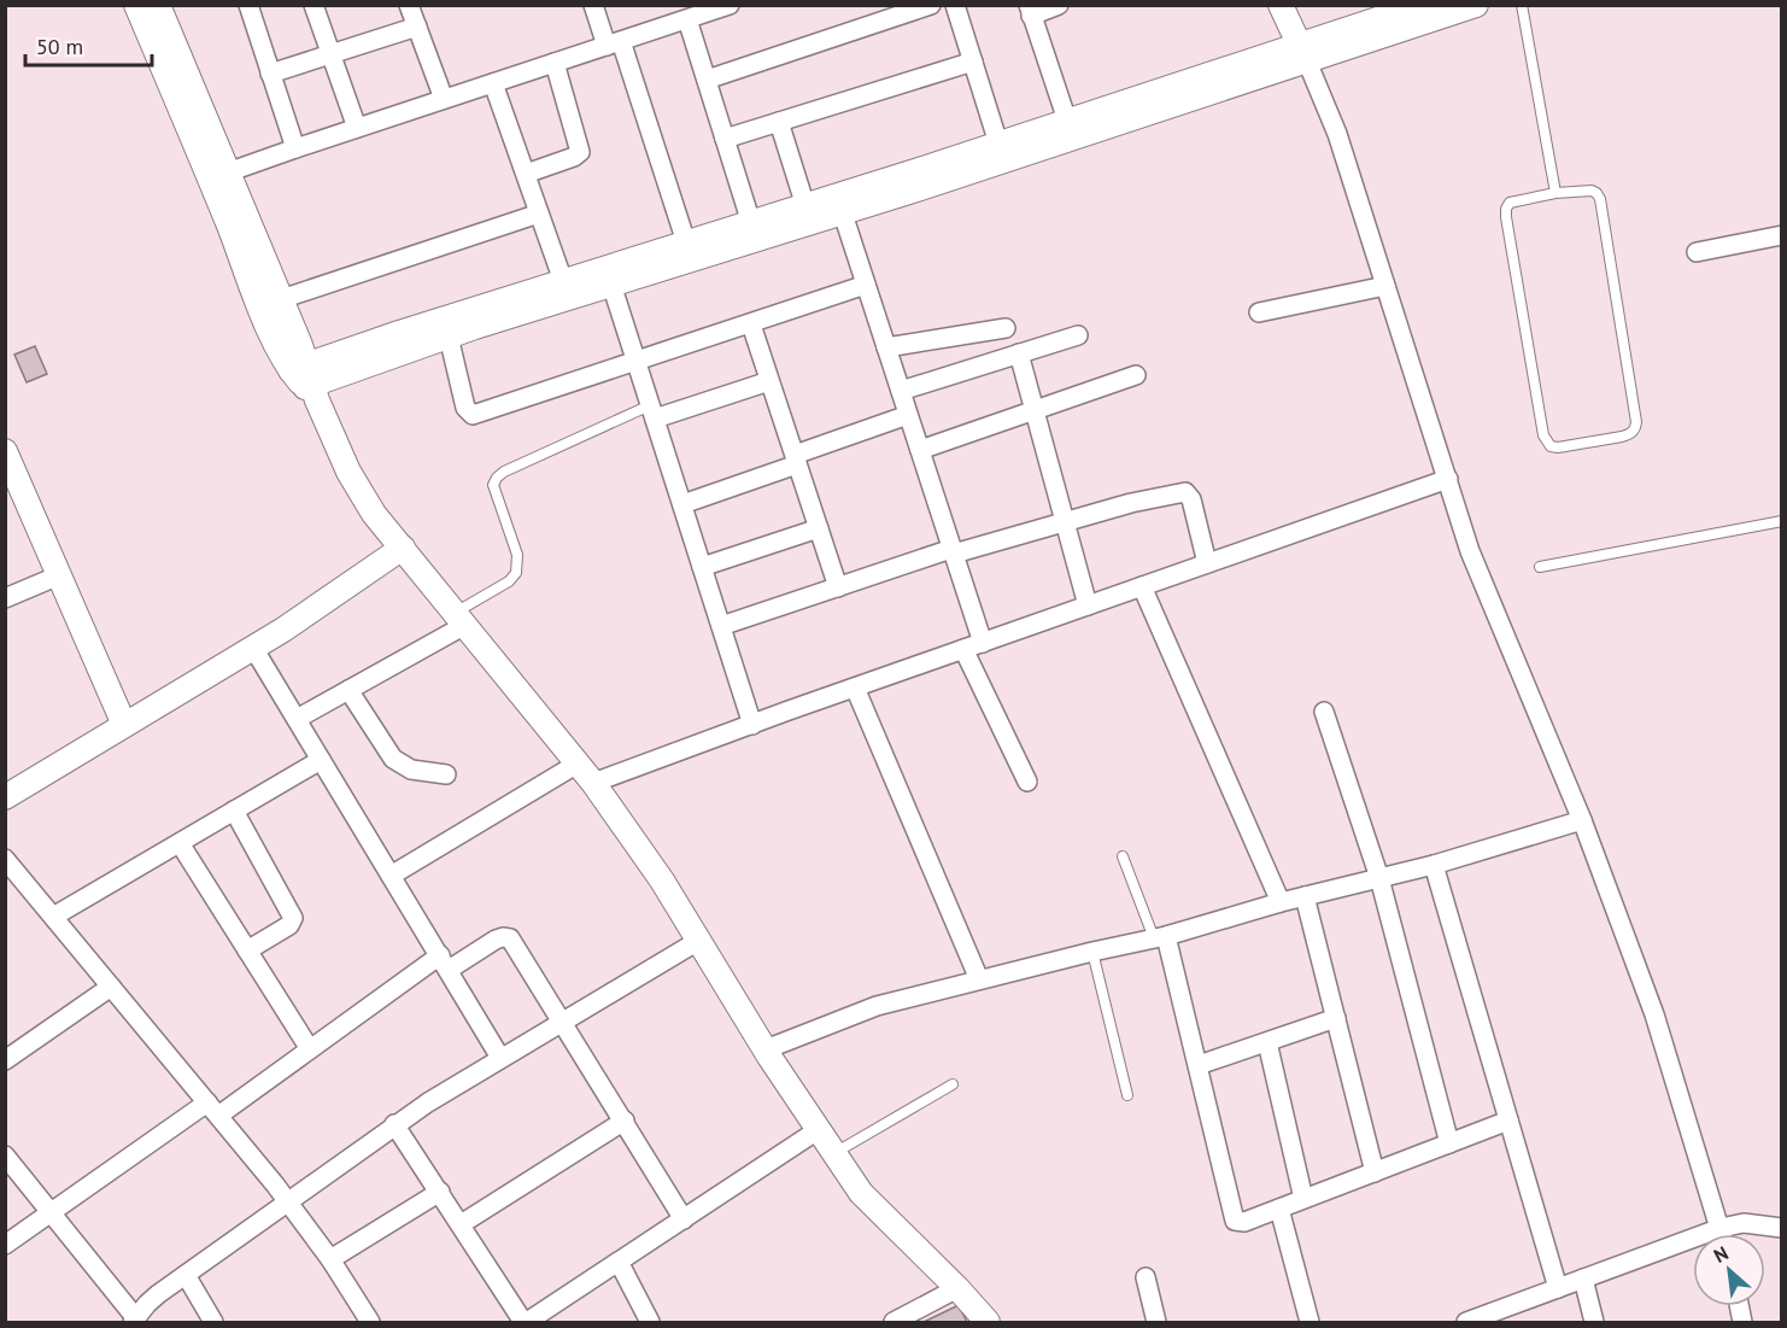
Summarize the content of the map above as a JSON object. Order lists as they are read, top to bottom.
{
  "scale_bar": "50 m",
  "north": "top left"
}
